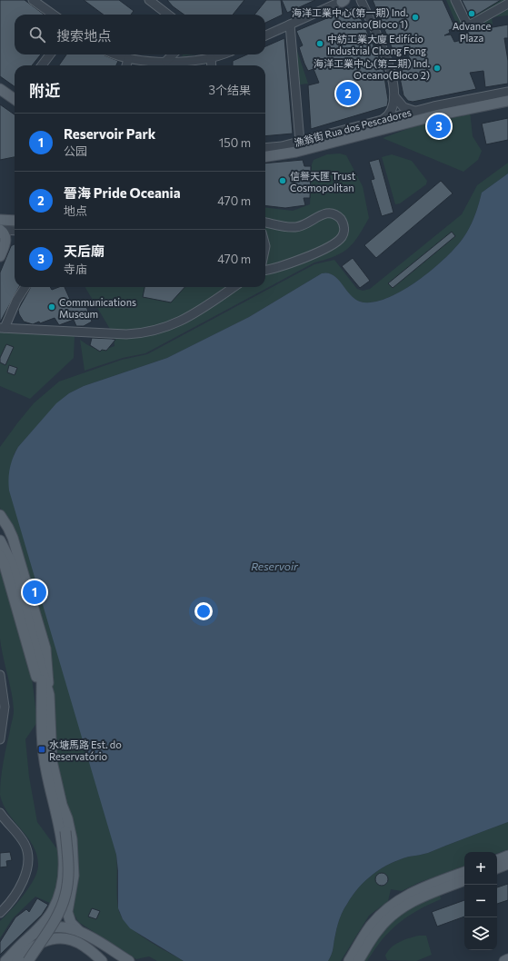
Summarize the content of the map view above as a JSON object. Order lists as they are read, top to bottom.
{
  "streets": {
    "main road": ["漁翁街 Rua dos Pescadores"]
  },
  "water": ["Reservoir"],
  "places": {
    "other": [
      "Advance Plaza",
      "海洋工業中心(第一期) Ind. Oceano(Bloco 1)",
      "中紡工業大廈 Edifício Industrial Chong Fong",
      "海洋工業中心(第二期) Ind. Oceano(Bloco 2)",
      "信譽天匯 Trust Cosmopolitan",
      "Communications Museum"
    ],
    "transit": ["水塘馬路 Est. do Reservatório"]
  },
  "page": {
    "search": "搜索地点",
    "heading": ["附近", "3个结果"],
    "pins": ["2", "3", "1"],
    "list": [
      {
        "mark": "1",
        "name": "Reservoir Park",
        "note": "公园",
        "value": "150 m"
      },
      {
        "mark": "2",
        "name": "晉海 Pride Oceania",
        "note": "地点",
        "value": "470 m"
      },
      {
        "mark": "3",
        "name": "天后廟",
        "note": "寺庙",
        "value": "470 m"
      }
    ],
    "map_buttons": ["+", "−"]
  }
}
